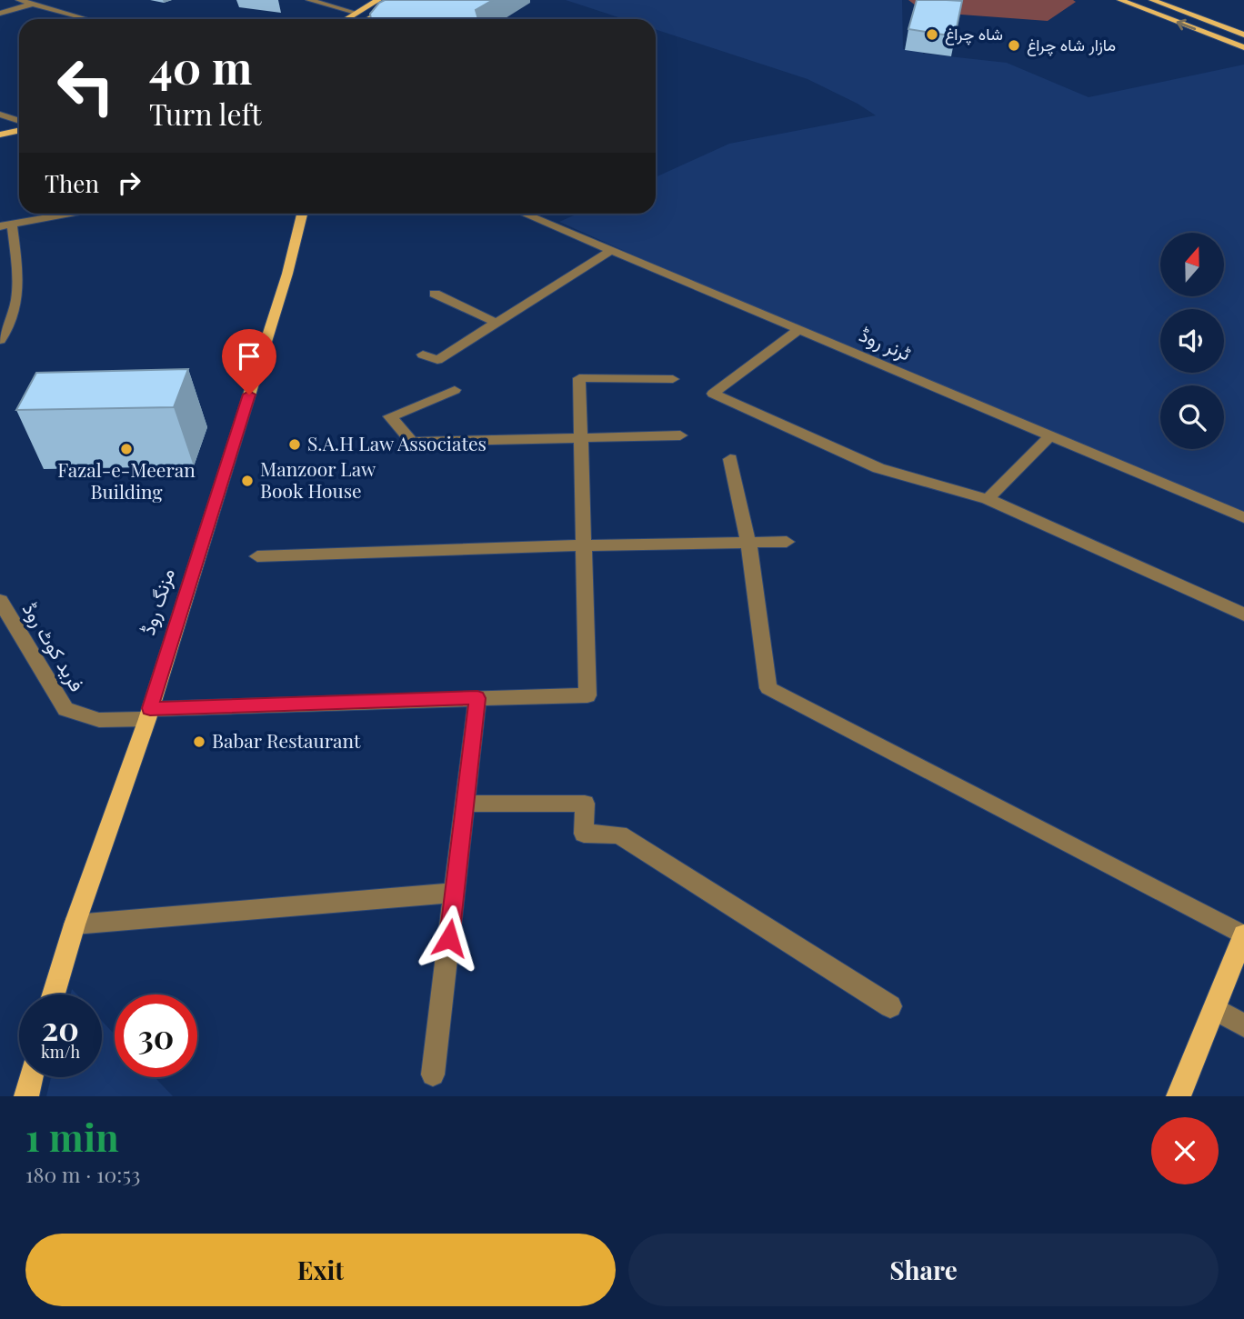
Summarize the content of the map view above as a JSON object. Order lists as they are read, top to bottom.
{
  "streets": {
    "main road": ["مزنگ روڈ"],
    "street": ["ٹرنر روڈ", "فرید کوٹ روڈ"]
  },
  "crossings": [
    ["مزنگ روڈ", "فرید کوٹ روڈ"]
  ],
  "places": [
    "شاہ چراغ",
    "مازار شاہ چراغ",
    "S.A.H Law Associates",
    "Fazal-e-Meeran Building",
    "Manzoor Law Book House",
    "Babar Restaurant"
  ],
  "north": "top",
  "page": {
    "turn": ["40 m", "Turn left"],
    "then": "Then",
    "speed": "20 km/h",
    "limit": "30",
    "heading": ["1 min", "180 m · 10:53"],
    "buttons": ["Exit", "Share"]
  }
}
